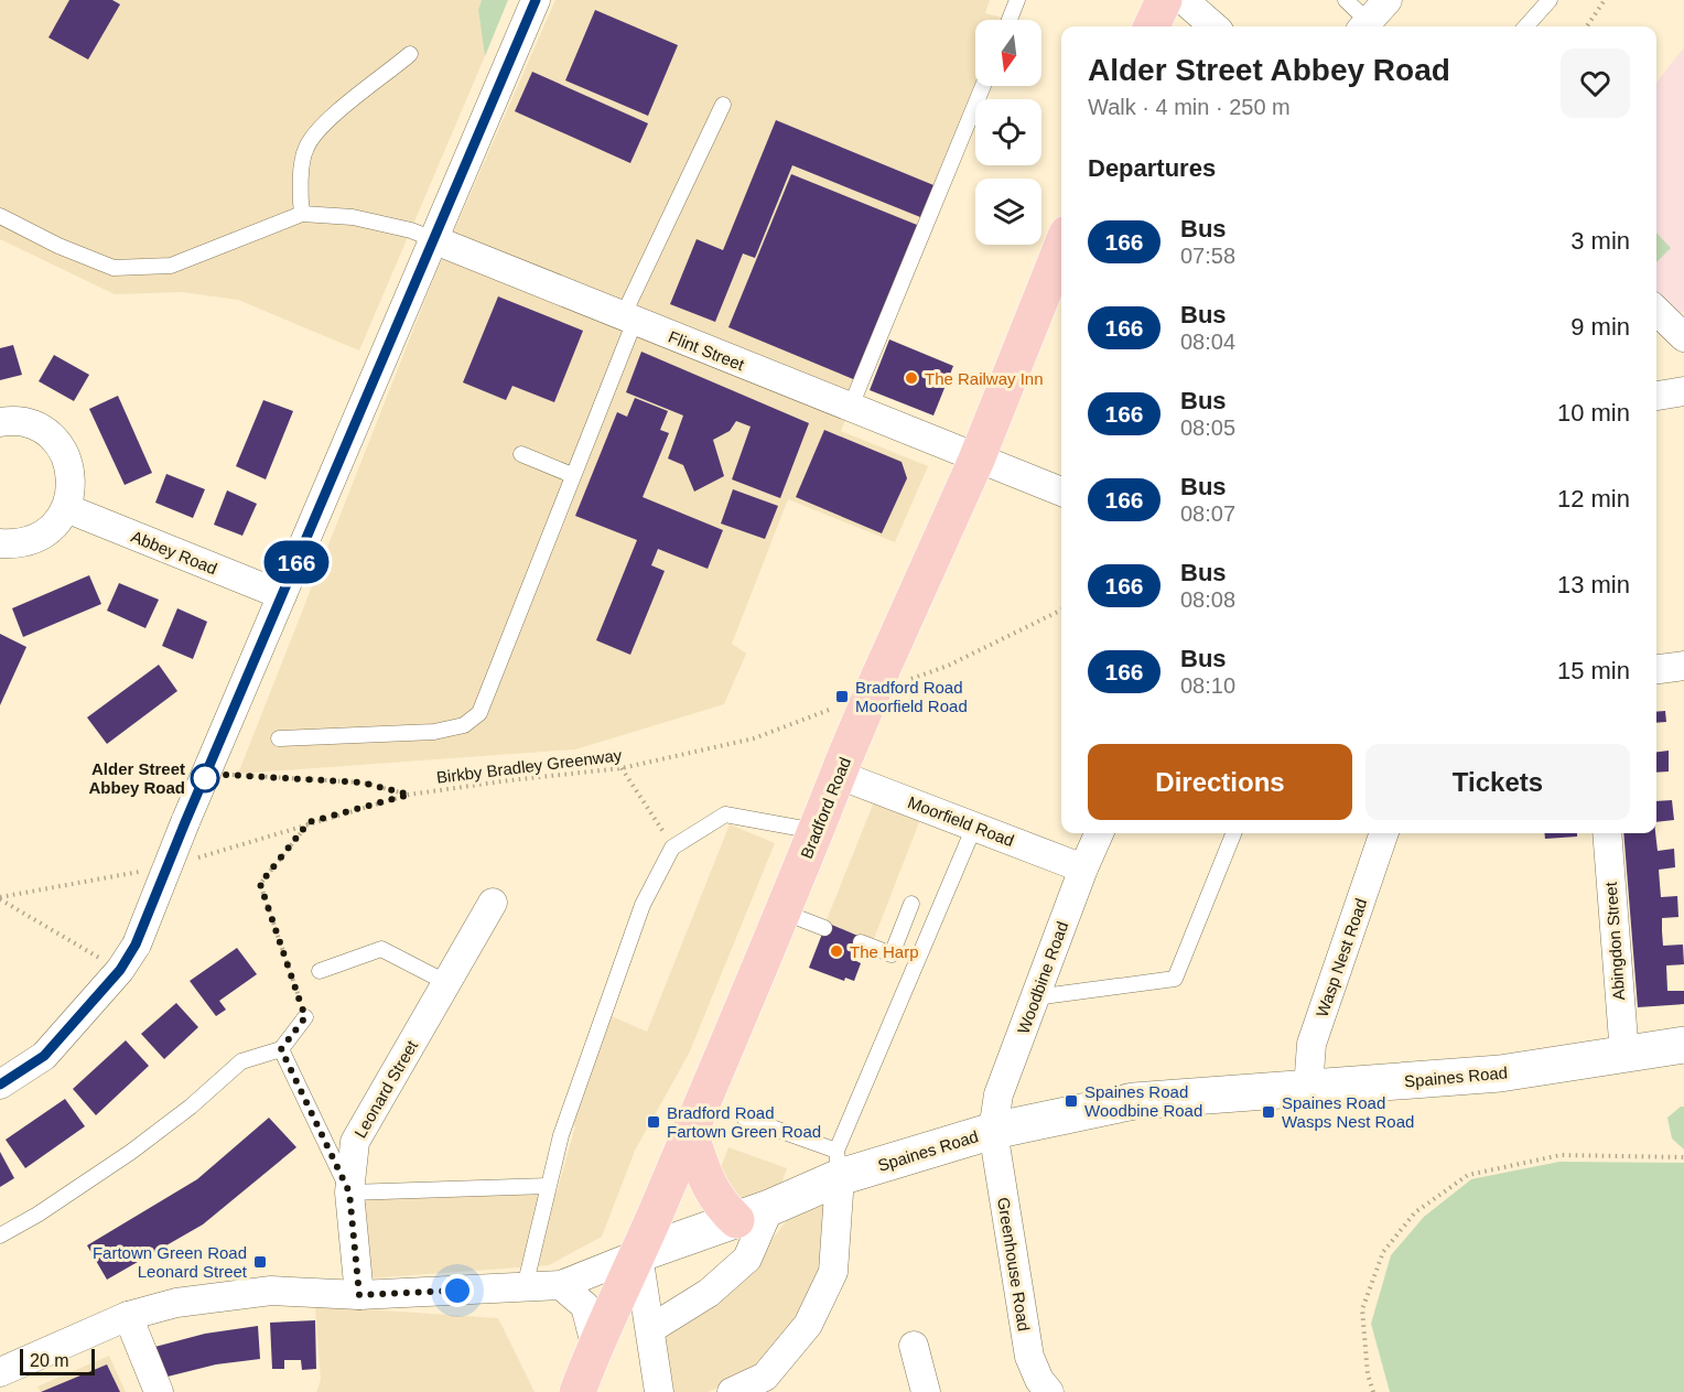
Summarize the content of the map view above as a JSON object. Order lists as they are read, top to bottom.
{
  "streets": {
    "main road": ["Bradford Road"],
    "street": [
      "Flint Street",
      "Abbey Road",
      "Moorfield Road",
      "Abingdon Street",
      "Wasp Nest Road",
      "Woodbine Road",
      "Spaines Road",
      "Leonard Street",
      "Greenhouse Road"
    ],
    "path": ["Birkby Bradley Greenway"]
  },
  "crossings": [
    ["Flint Street", "Bradford Road"],
    ["Bradford Road", "Moorfield Road"],
    ["Bradford Road", "Spaines Road"],
    ["Moorfield Road", "Woodbine Road"],
    ["Abingdon Street", "Spaines Road"],
    ["Wasp Nest Road", "Spaines Road"],
    ["Woodbine Road", "Spaines Road"],
    ["Woodbine Road", "Greenhouse Road"],
    ["Spaines Road", "Greenhouse Road"]
  ],
  "places": {
    "other": ["The Railway Inn", "Alder Street Abbey Road", "The Harp"],
    "transit": [
      "Bradford Road Moorfield Road",
      "Spaines Road Woodbine Road",
      "Spaines Road Wasps Nest Road",
      "Bradford Road Fartown Green Road",
      "Fartown Green Road Leonard Street"
    ]
  },
  "lines": ["bus line 166"],
  "scale_bar": "20 m",
  "north": "bottom",
  "page": {
    "on_map": "166",
    "heading": [
      ["Alder Street Abbey Road", "Walk · 4 min · 250 m"],
      "Departures"
    ],
    "list": [
      {
        "mark": "166",
        "name": "Bus",
        "note": "07:58",
        "value": "3 min"
      },
      {
        "mark": "166",
        "name": "Bus",
        "note": "08:04",
        "value": "9 min"
      },
      {
        "mark": "166",
        "name": "Bus",
        "note": "08:05",
        "value": "10 min"
      },
      {
        "mark": "166",
        "name": "Bus",
        "note": "08:07",
        "value": "12 min"
      },
      {
        "mark": "166",
        "name": "Bus",
        "note": "08:08",
        "value": "13 min"
      },
      {
        "mark": "166",
        "name": "Bus",
        "note": "08:10",
        "value": "15 min"
      }
    ],
    "buttons": ["Directions", "Tickets"],
    "scale": "20 m"
  }
}
